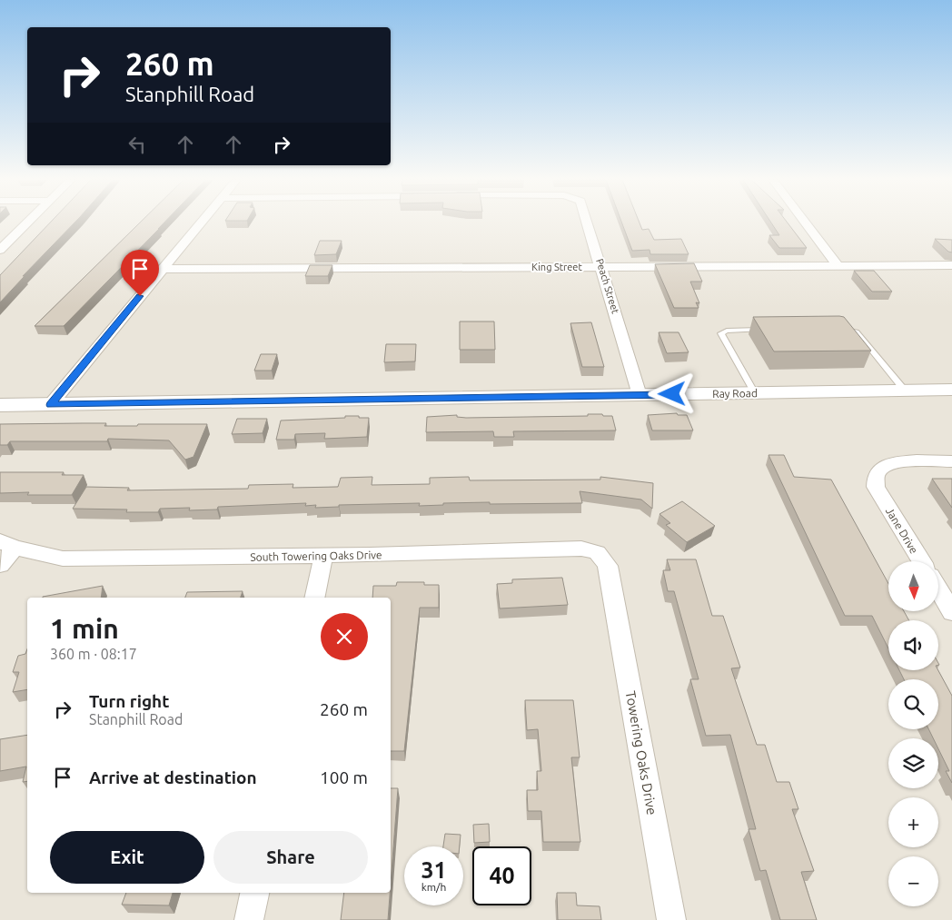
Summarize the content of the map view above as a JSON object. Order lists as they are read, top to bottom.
{
  "streets": {
    "street": [
      "King Street",
      "Peach Street",
      "Ray Road",
      "Jane Drive",
      "South Towering Oaks Drive",
      "Towering Oaks Drive"
    ]
  },
  "crossings": [
    ["King Street", "Peach Street"],
    ["Peach Street", "Ray Road"],
    ["South Towering Oaks Drive", "Towering Oaks Drive"]
  ],
  "north": "bottom",
  "page": {
    "turn": ["260 m", "Stanphill Road"],
    "map_buttons": ["+", "−"],
    "heading": ["1 min", "360 m · 08:17"],
    "list": [
      {
        "name": "Turn right",
        "note": "Stanphill Road",
        "value": "260 m"
      },
      {
        "name": "Arrive at destination",
        "value": "100 m"
      }
    ],
    "buttons": ["Exit", "Share"],
    "speed": "31 km/h",
    "limit": "40"
  }
}
